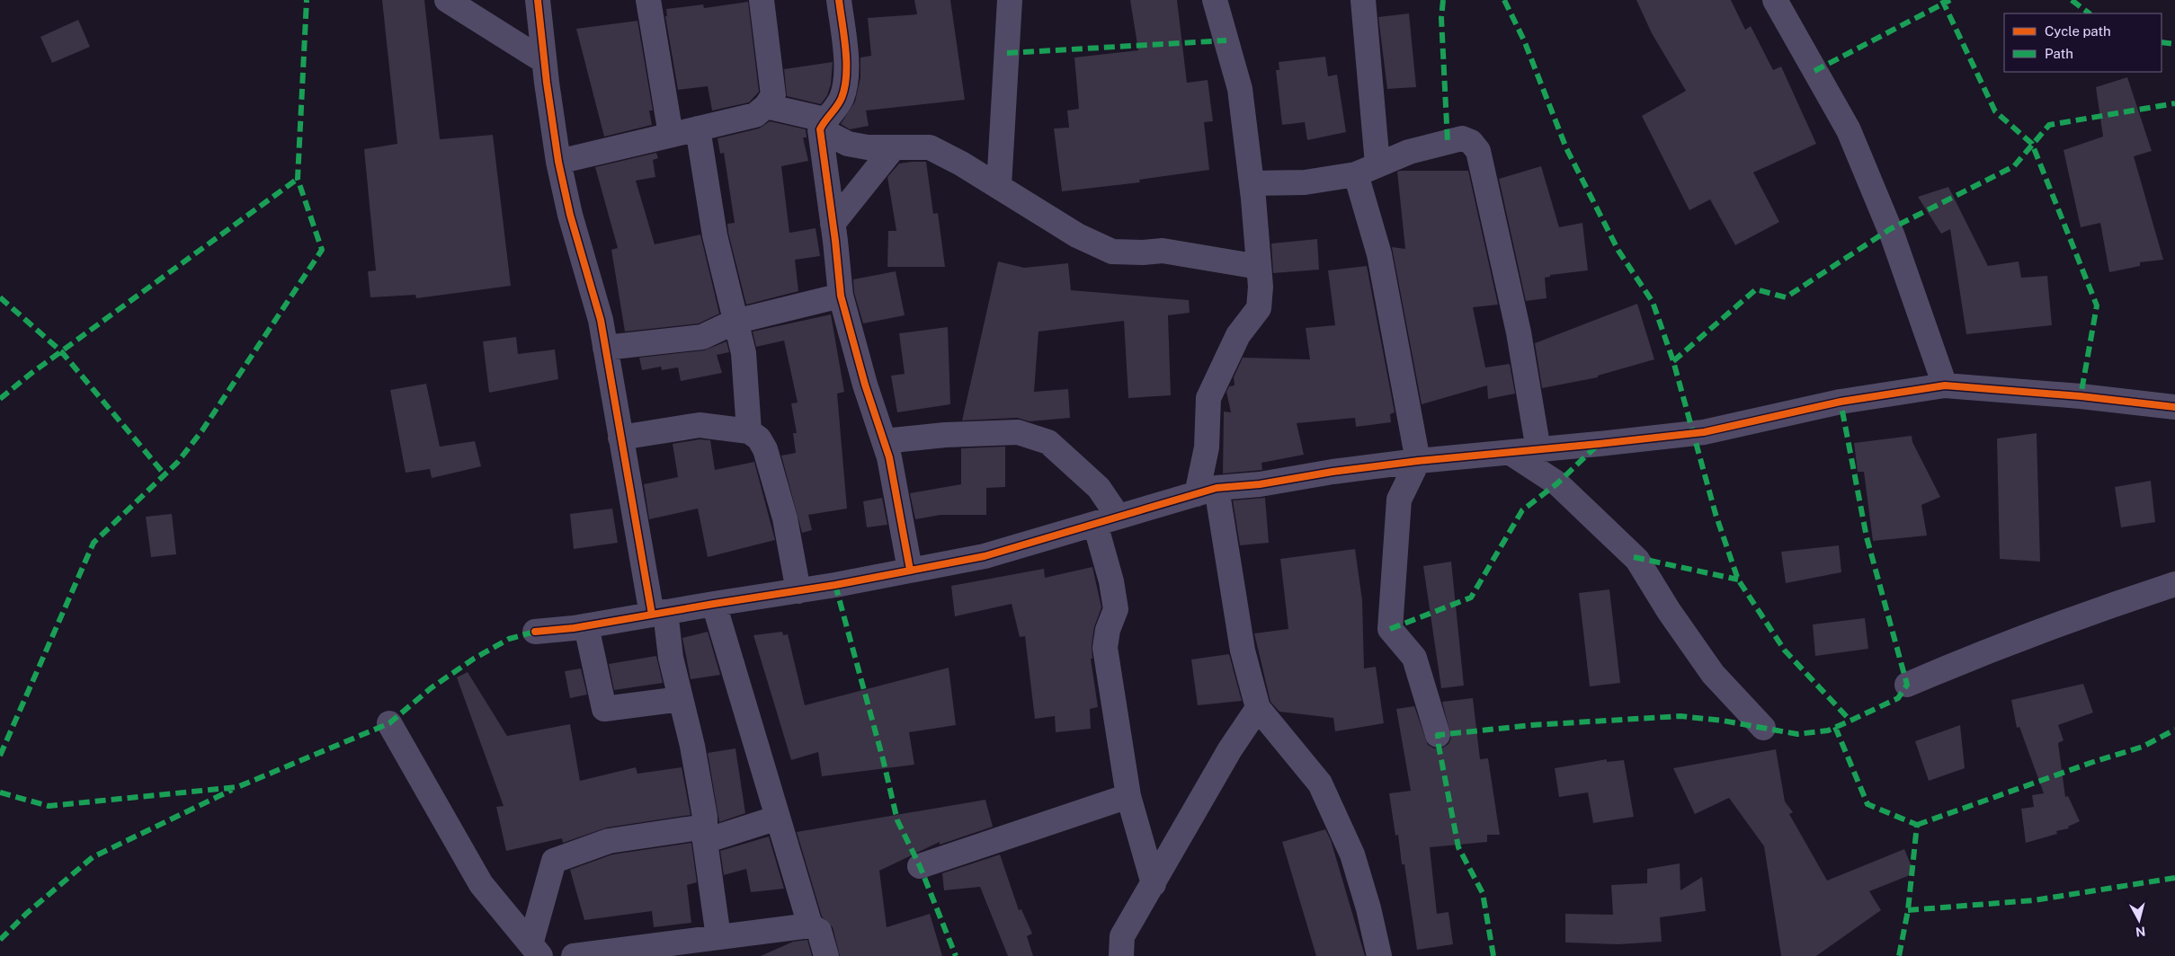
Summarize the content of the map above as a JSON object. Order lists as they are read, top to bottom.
{
  "legend": ["Cycle path", "Path"],
  "north": "bottom"
}
